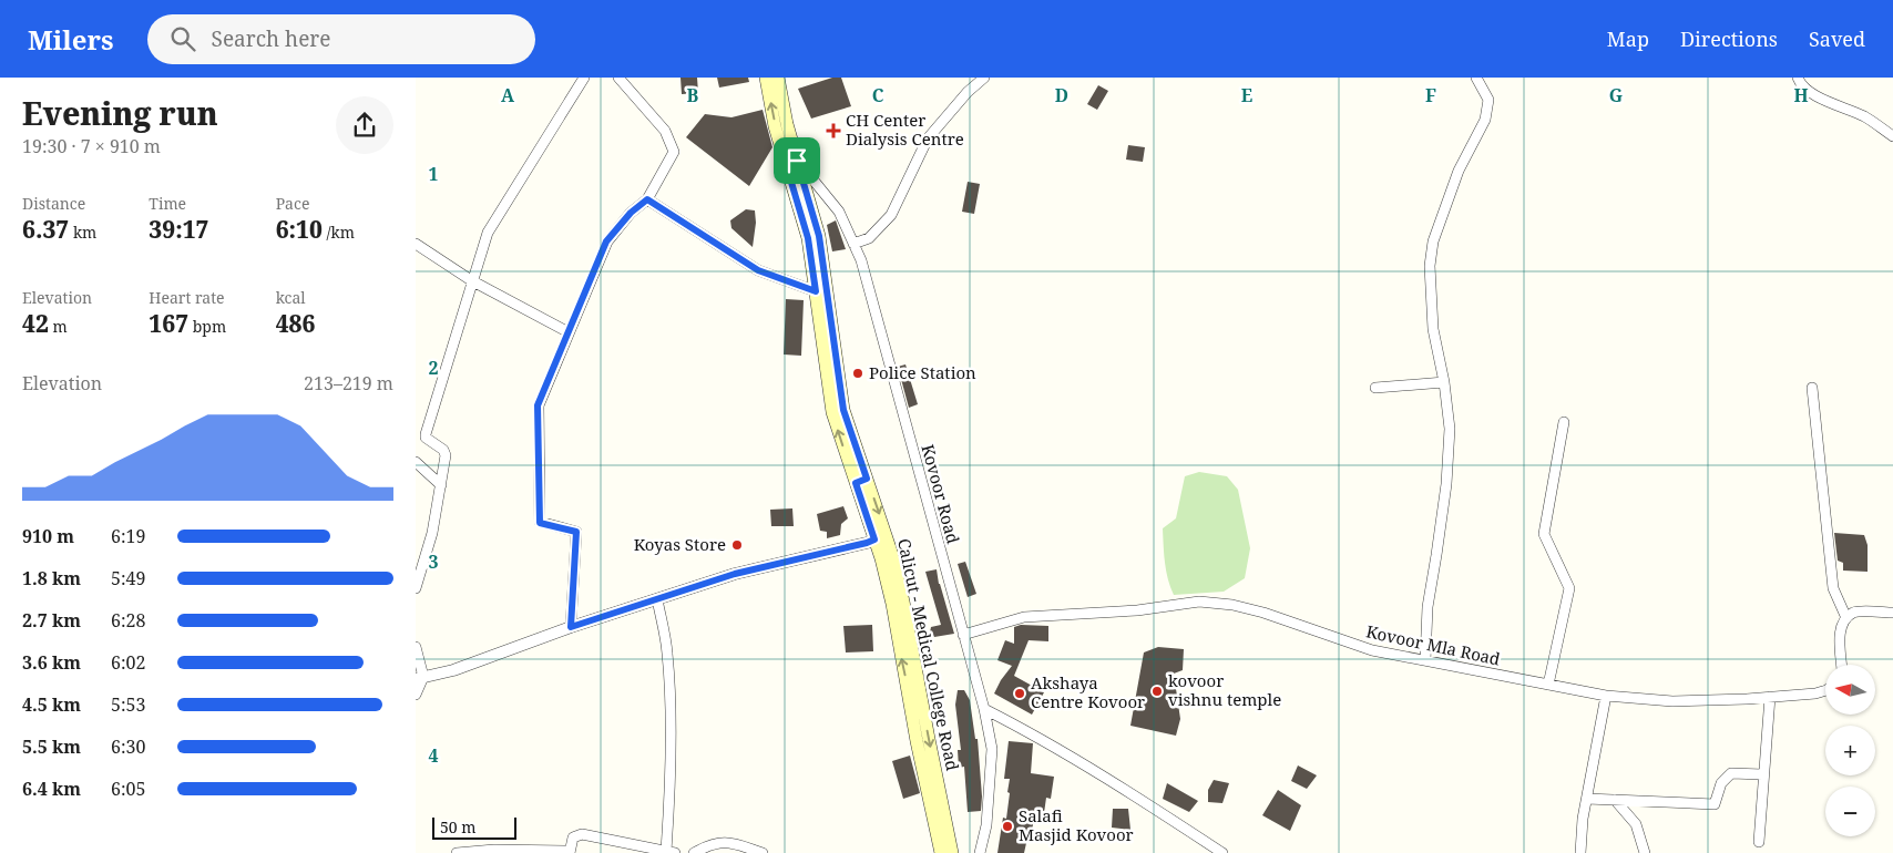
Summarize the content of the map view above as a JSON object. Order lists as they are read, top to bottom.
{
  "streets": {
    "main road": ["Calicut - Medical College Road"],
    "street": ["Kovoor Road", "Kovoor Mla Road"]
  },
  "crossings": [
    ["Kovoor Road", "Kovoor Mla Road"]
  ],
  "places": {
    "health": ["CH Center Dialysis Centre"],
    "other": [
      "Police Station",
      "Koyas Store",
      "kovoor vishnu temple",
      "Akshaya Centre Kovoor",
      "Salafi Masjid Kovoor"
    ]
  },
  "scale_bar": "50 m",
  "north": "left",
  "page": {
    "header": "Milers",
    "search": "Search here",
    "nav": ["Map", "Directions", "Saved"],
    "heading": ["Evening run", "19:30 · 7 × 910 m"],
    "stats": [
      ["Distance", "6.37 km"],
      ["Time", "39:17"],
      ["Pace", "6:10 /km"],
      ["Elevation", "42 m"],
      ["Heart rate", "167 bpm"],
      ["kcal", "486"]
    ],
    "chart": ["Elevation", "213–219 m"],
    "list": [
      {
        "name": "910 m",
        "note": "6:19"
      },
      {
        "name": "1.8 km",
        "note": "5:49"
      },
      {
        "name": "2.7 km",
        "note": "6:28"
      },
      {
        "name": "3.6 km",
        "note": "6:02"
      },
      {
        "name": "4.5 km",
        "note": "5:53"
      },
      {
        "name": "5.5 km",
        "note": "6:30"
      },
      {
        "name": "6.4 km",
        "note": "6:05"
      }
    ],
    "map_buttons": ["+", "−"],
    "scale": "50 m"
  },
  "grid": {
    "columns": [
      "A",
      "B",
      "C",
      "D",
      "E",
      "F",
      "G",
      "H"
    ],
    "rows": [
      "1",
      "2",
      "3",
      "4"
    ]
  }
}
